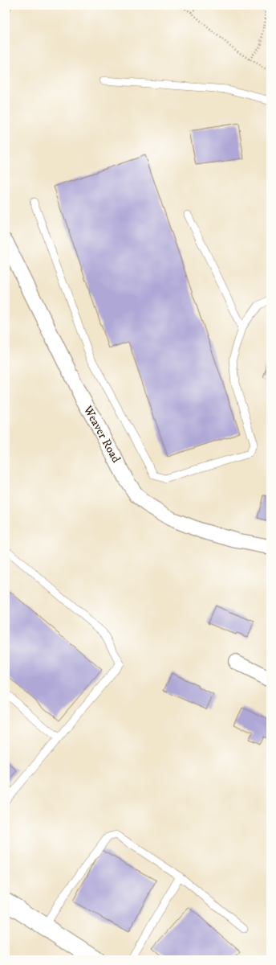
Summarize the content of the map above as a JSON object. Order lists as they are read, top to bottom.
{
  "streets": {
    "street": ["Weaver Road"]
  }
}
